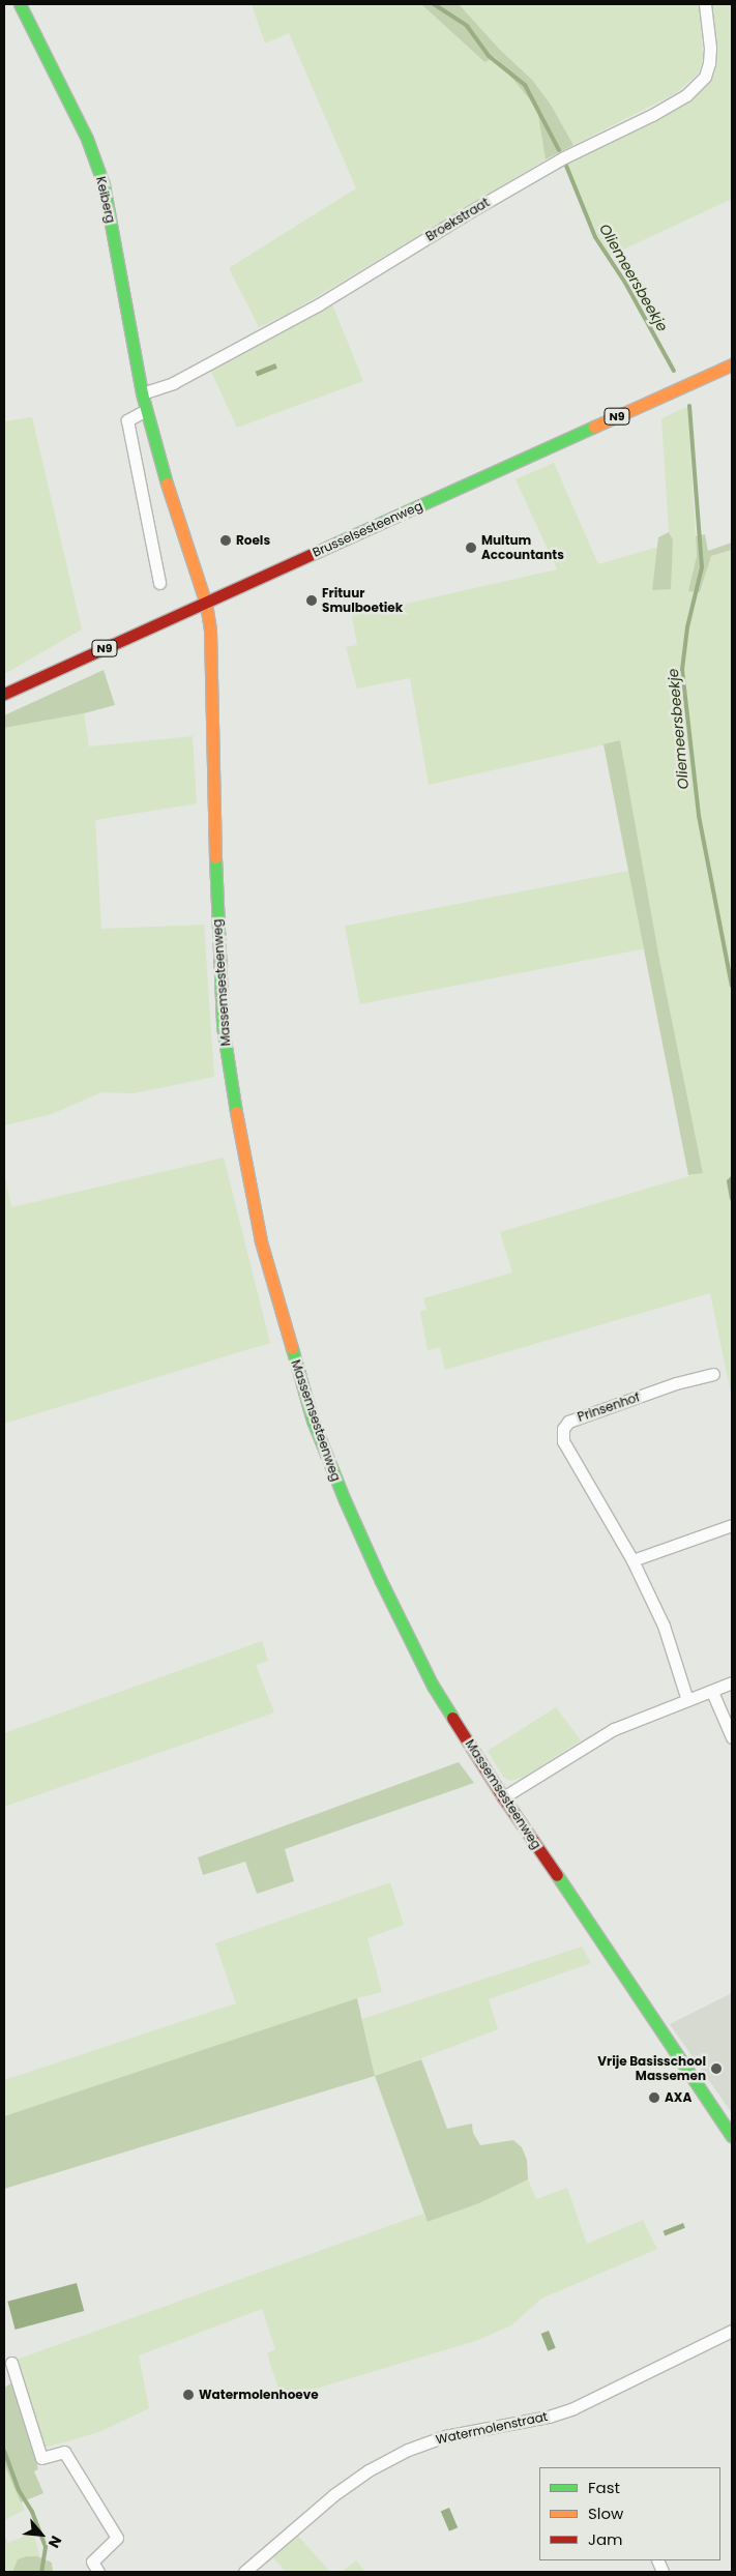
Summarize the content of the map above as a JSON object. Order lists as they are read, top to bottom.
{
  "streets": {
    "main road": [
      "Keiberg",
      "N9",
      "Brusselsesteenweg",
      "Massemsesteenweg"
    ],
    "street": ["Broekstraat", "Prinsenhof", "Watermolenstraat"]
  },
  "crossings": [
    ["Keiberg", "Broekstraat"],
    ["Keiberg", "Brusselsesteenweg"],
    ["Keiberg", "Massemsesteenweg"],
    ["Brusselsesteenweg", "Massemsesteenweg"]
  ],
  "water": ["Oliemeersbeekje"],
  "places": [
    "Roels",
    "Multum Accountants",
    "Frituur Smulboetiek",
    "Vrije Basisschool Massemen",
    "AXA",
    "Watermolenhoeve"
  ],
  "legend": ["Fast", "Slow", "Jam"],
  "north": "bottom right"
}
